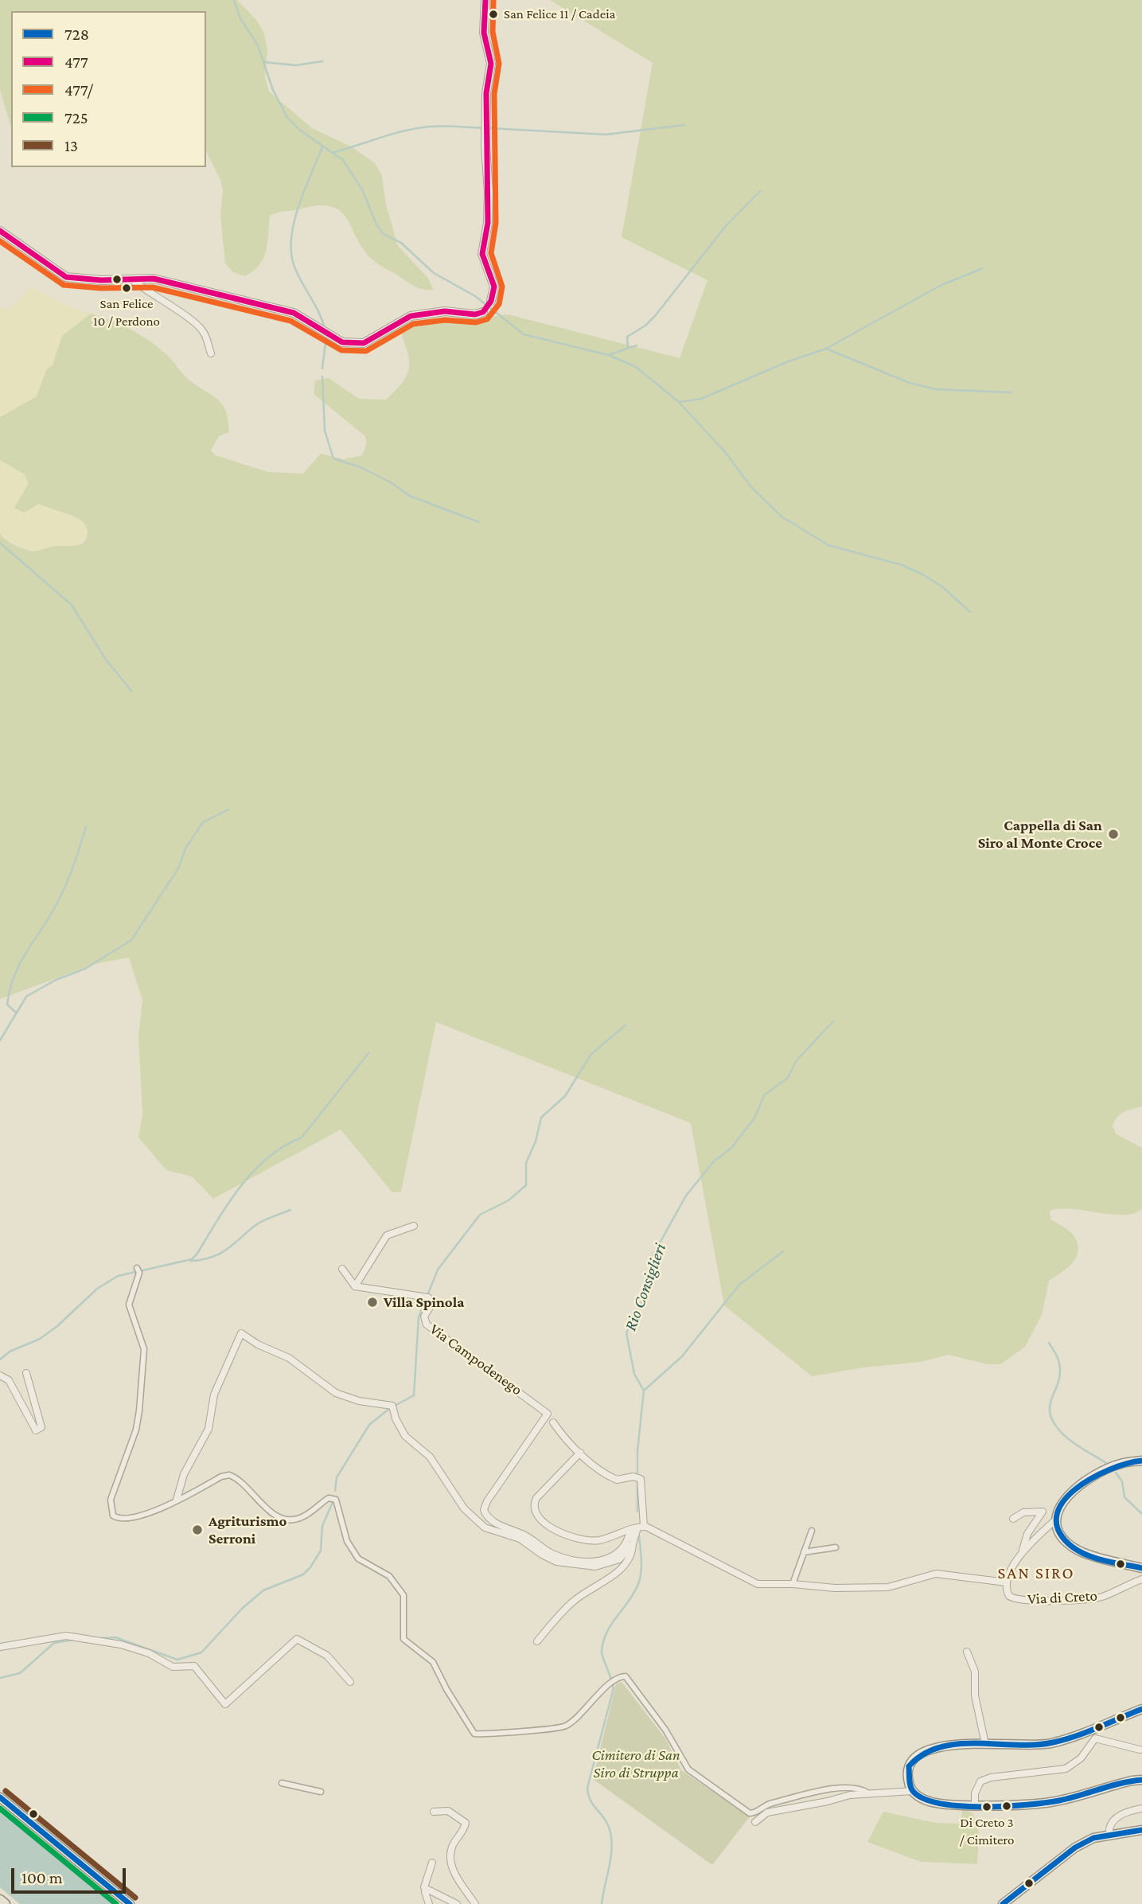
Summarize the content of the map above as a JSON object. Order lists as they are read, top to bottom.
{
  "streets": {
    "main road": ["Via di Creto"],
    "street": ["Via Campodenego"]
  },
  "districts": ["SAN SIRO"],
  "water": ["Rio Consiglieri"],
  "parks": ["Cimitero di San Siro di Struppa"],
  "places": [
    "San Felice 11 / Cadeia",
    "San Felice 10 / Perdono",
    "Cappella di San Siro al Monte Croce",
    "Villa Spinola",
    "Agriturismo Serroni",
    "Di Creto 3 / Cimitero"
  ],
  "lines": [
    "transit line 477",
    "transit line 477/",
    "transit line 728",
    "transit line 13",
    "transit line 725"
  ],
  "legend": [
    "728",
    "477",
    "477/",
    "725",
    "13"
  ],
  "scale_bar": "100 m"
}
